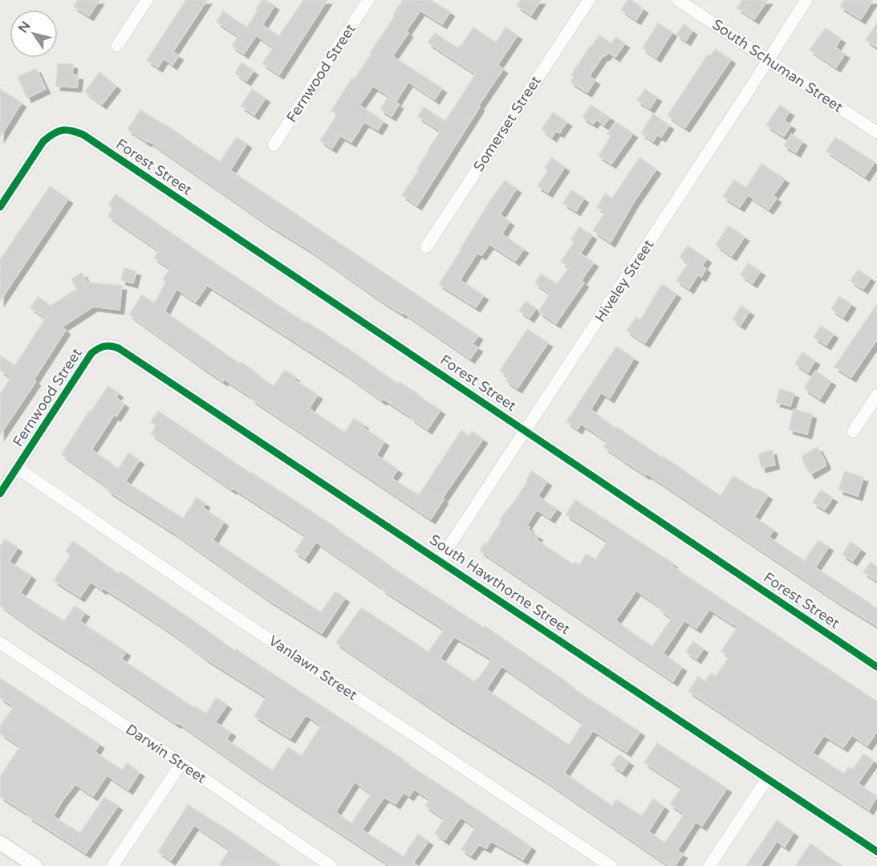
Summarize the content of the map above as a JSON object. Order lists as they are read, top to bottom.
{
  "streets": {
    "street": [
      "South Schuman Street",
      "Fernwood Street",
      "Somerset Street",
      "Forest Street",
      "Hiveley Street",
      "South Hawthorne Street",
      "Vanlawn Street",
      "Darwin Street"
    ]
  },
  "crossings": [
    ["South Schuman Street", "Hiveley Street"],
    ["Fernwood Street", "South Hawthorne Street"],
    ["Fernwood Street", "Vanlawn Street"],
    ["Forest Street", "Hiveley Street"],
    ["Hiveley Street", "South Hawthorne Street"]
  ],
  "north": "top left"
}
